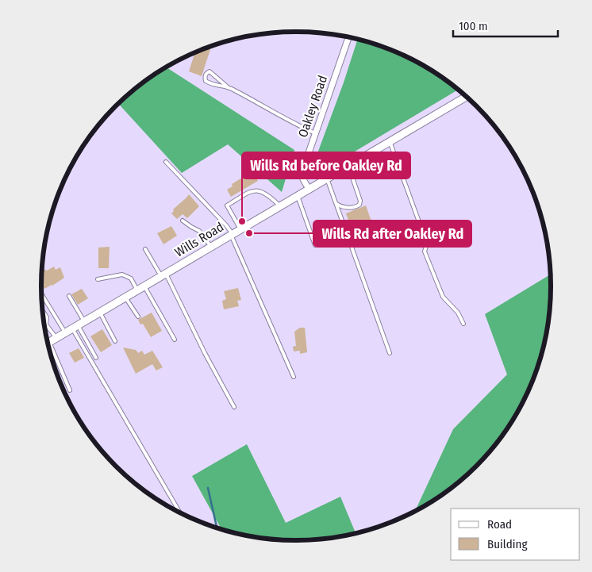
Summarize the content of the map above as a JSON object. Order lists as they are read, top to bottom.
{
  "streets": {
    "street": ["Oakley Road", "Wills Road"]
  },
  "crossings": [
    ["Oakley Road", "Wills Road"]
  ],
  "places": ["Wills Rd before Oakley Rd", "Wills Rd after Oakley Rd"],
  "legend": ["Road", "Building"],
  "scale_bar": "100 m"
}
